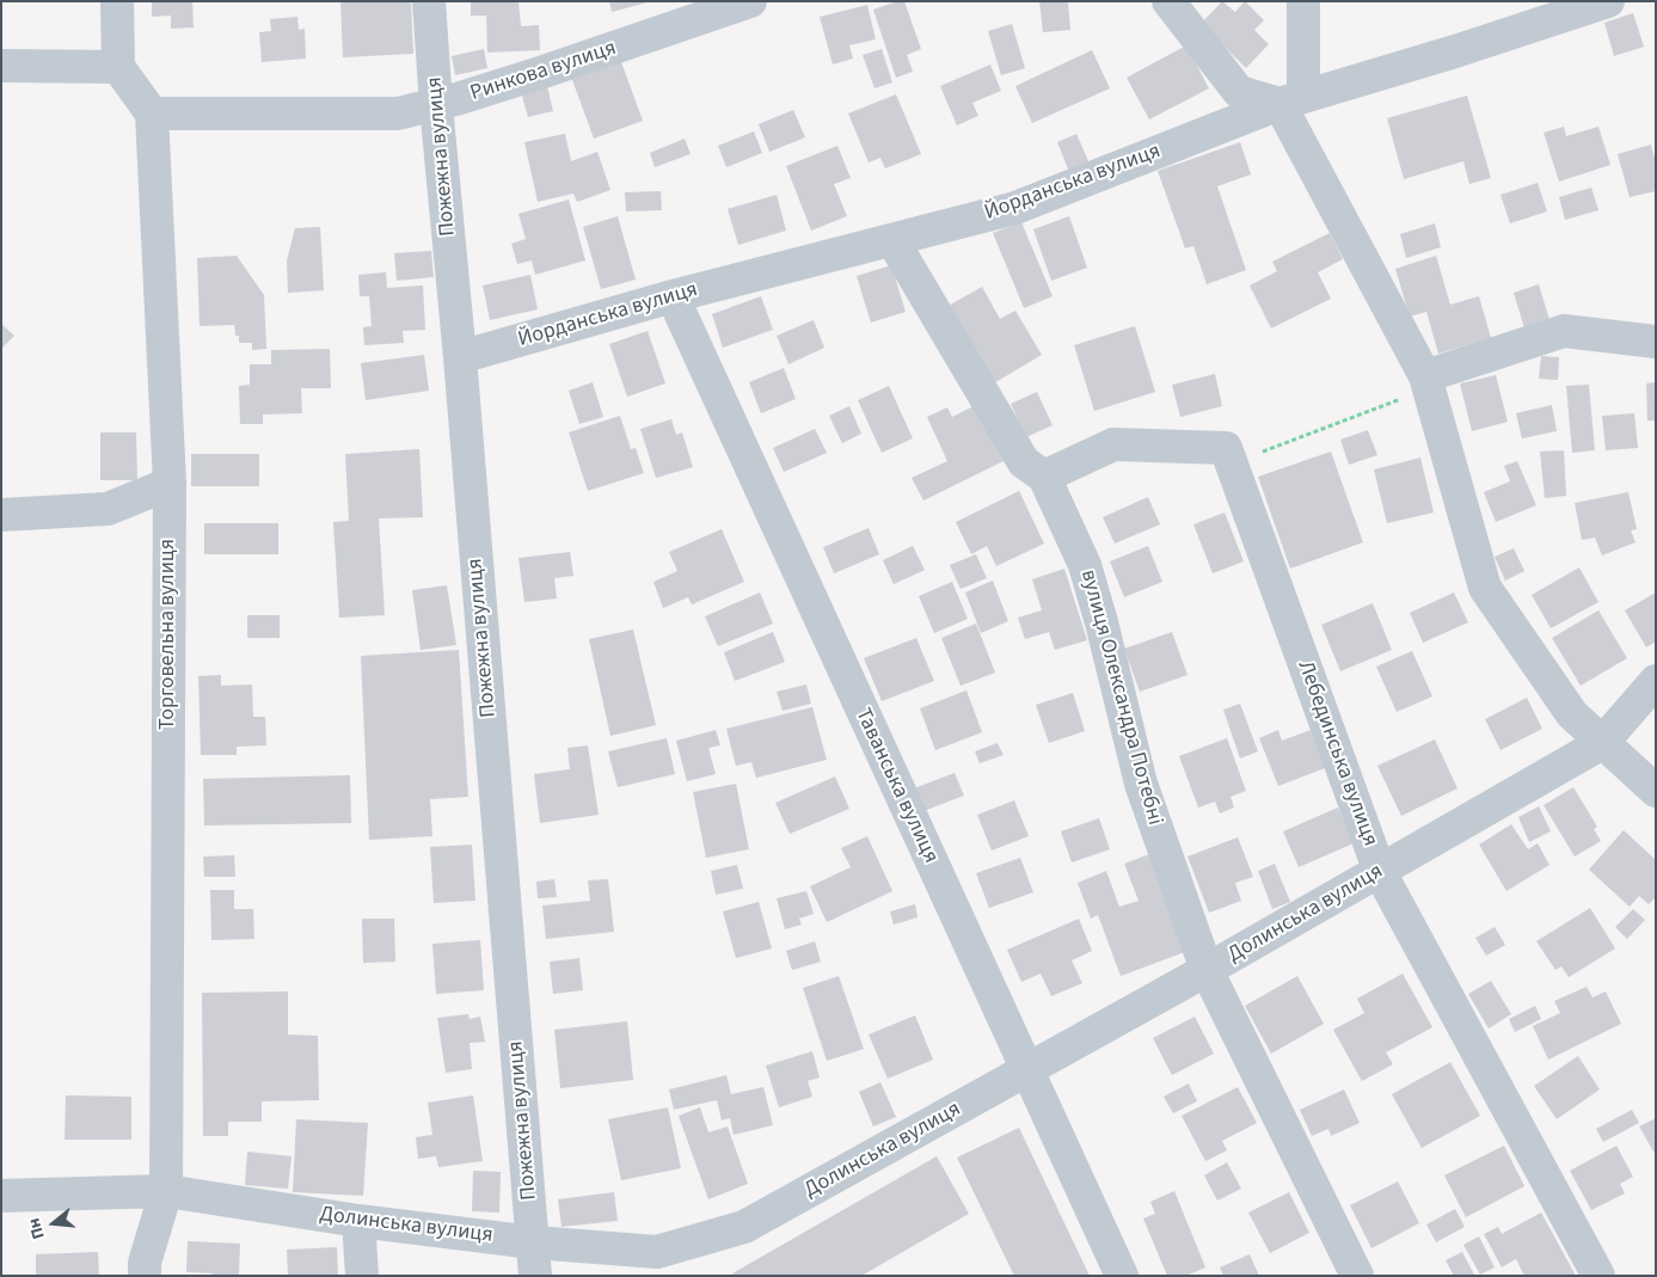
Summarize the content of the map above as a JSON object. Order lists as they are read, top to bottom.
{
  "streets": {
    "street": [
      "Ринкова вулиця",
      "Пожежна вулиця",
      "Йорданська вулиця",
      "Торговельна вулиця",
      "вулиця Олександра Потебні",
      "Лебединська вулиця",
      "Таванська вулиця",
      "Долинська вулиця"
    ]
  },
  "crossings": [
    ["Ринкова вулиця", "Пожежна вулиця"],
    ["Ринкова вулиця", "Торговельна вулиця"],
    ["Пожежна вулиця", "Йорданська вулиця"],
    ["Пожежна вулиця", "Долинська вулиця"],
    ["Йорданська вулиця", "вулиця Олександра Потебні"],
    ["Йорданська вулиця", "Таванська вулиця"],
    ["Торговельна вулиця", "Долинська вулиця"],
    ["вулиця Олександра Потебні", "Долинська вулиця"],
    ["Лебединська вулиця", "Долинська вулиця"],
    ["Таванська вулиця", "Долинська вулиця"]
  ],
  "north": "left"
}
